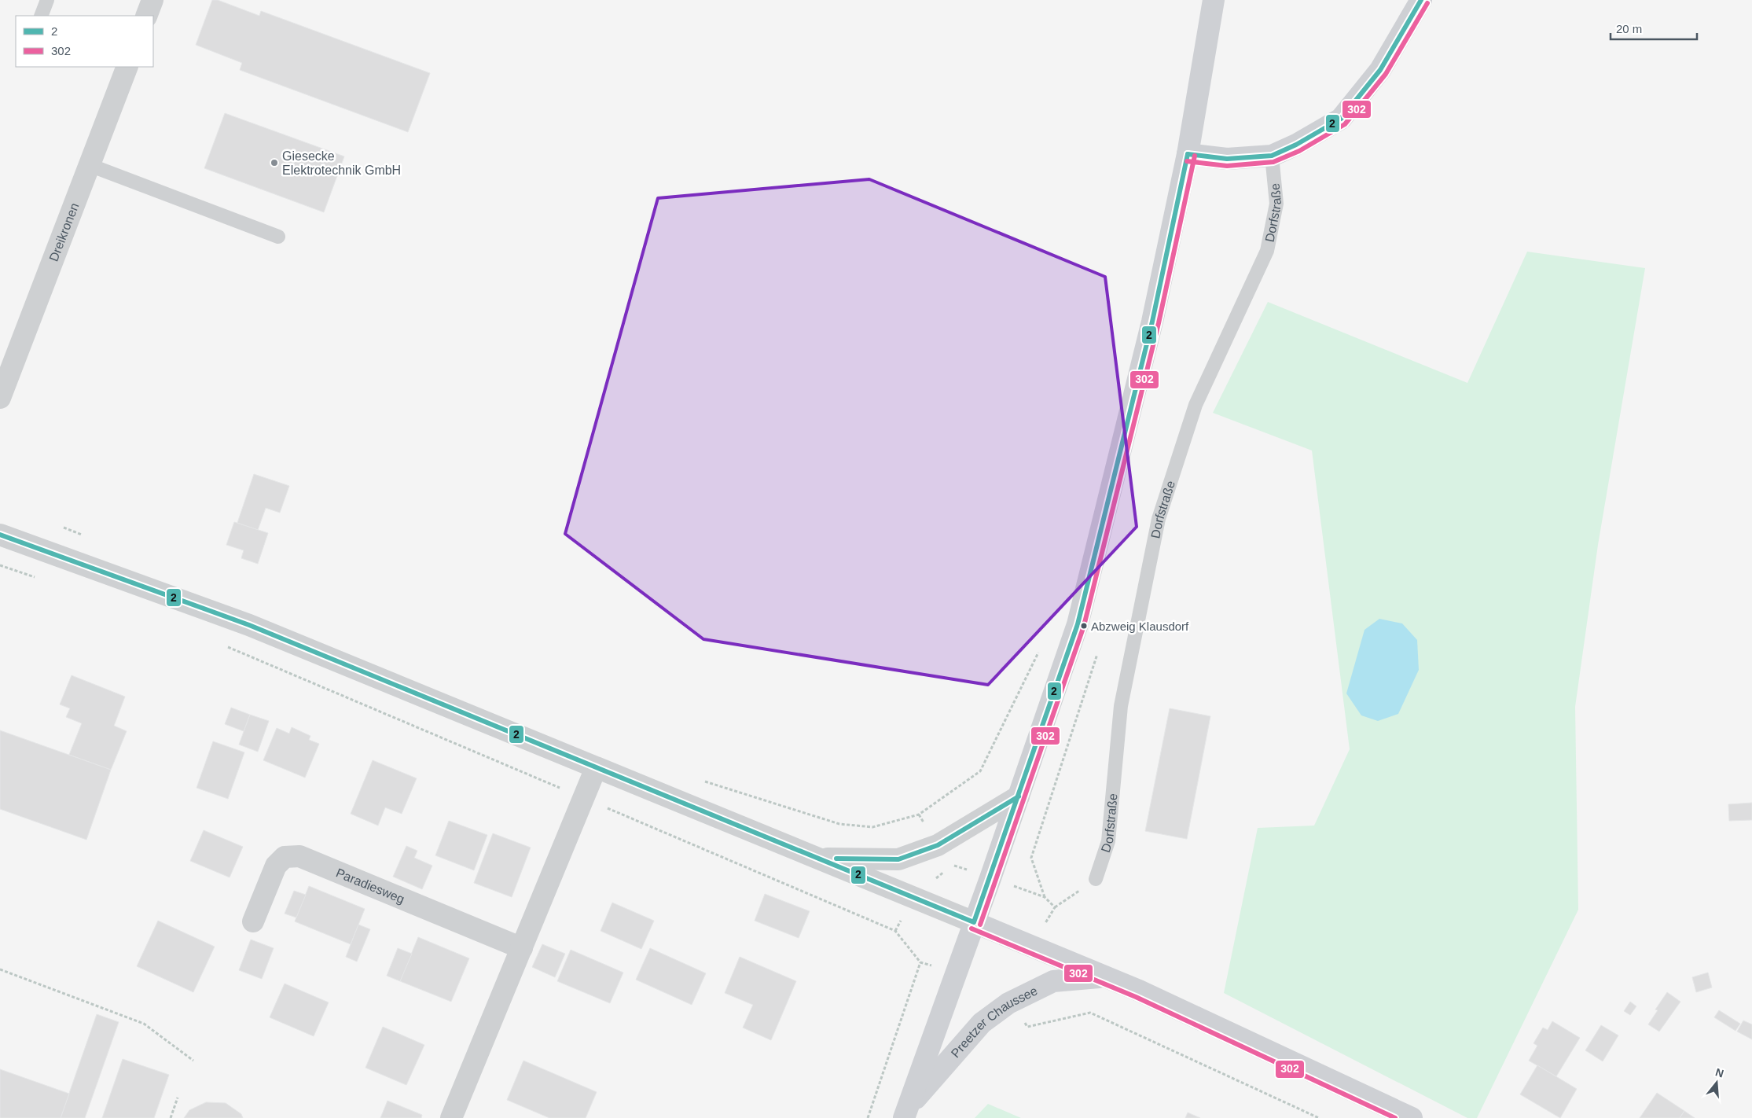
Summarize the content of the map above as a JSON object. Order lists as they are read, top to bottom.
{
  "streets": {
    "main road": ["Preetzer Chaussee"],
    "street": ["Dreikronen", "Paradiesweg"],
    "lane": ["Dorfstraße"]
  },
  "places": ["Giesecke Elektrotechnik GmbH", "Abzweig Klausdorf"],
  "lines": ["transit line 2", "transit line 302"],
  "legend": ["2", "302"],
  "scale_bar": "20 m",
  "north": "top"
}
